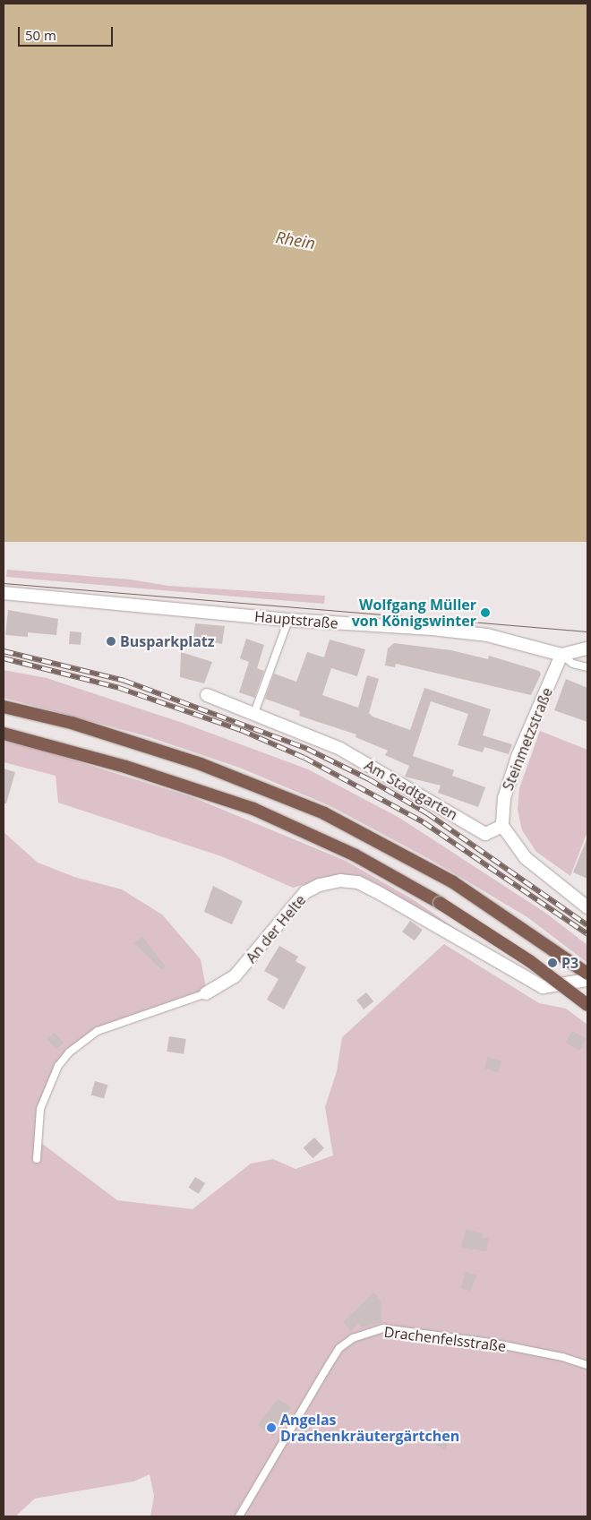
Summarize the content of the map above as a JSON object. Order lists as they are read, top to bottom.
{
  "streets": {
    "street": [
      "Hauptstraße",
      "Steinmetzstraße",
      "Am Stadtgarten",
      "An der Helte"
    ],
    "lane": ["Drachenfelsstraße"]
  },
  "crossings": [
    ["Hauptstraße", "Steinmetzstraße"],
    ["Steinmetzstraße", "Am Stadtgarten"]
  ],
  "water": ["Rhein"],
  "places": [
    "Wolfgang Müller von Königswinter",
    "Busparkplatz",
    "P3",
    "Angelas Drachenkräutergärtchen"
  ],
  "scale_bar": "50 m"
}
